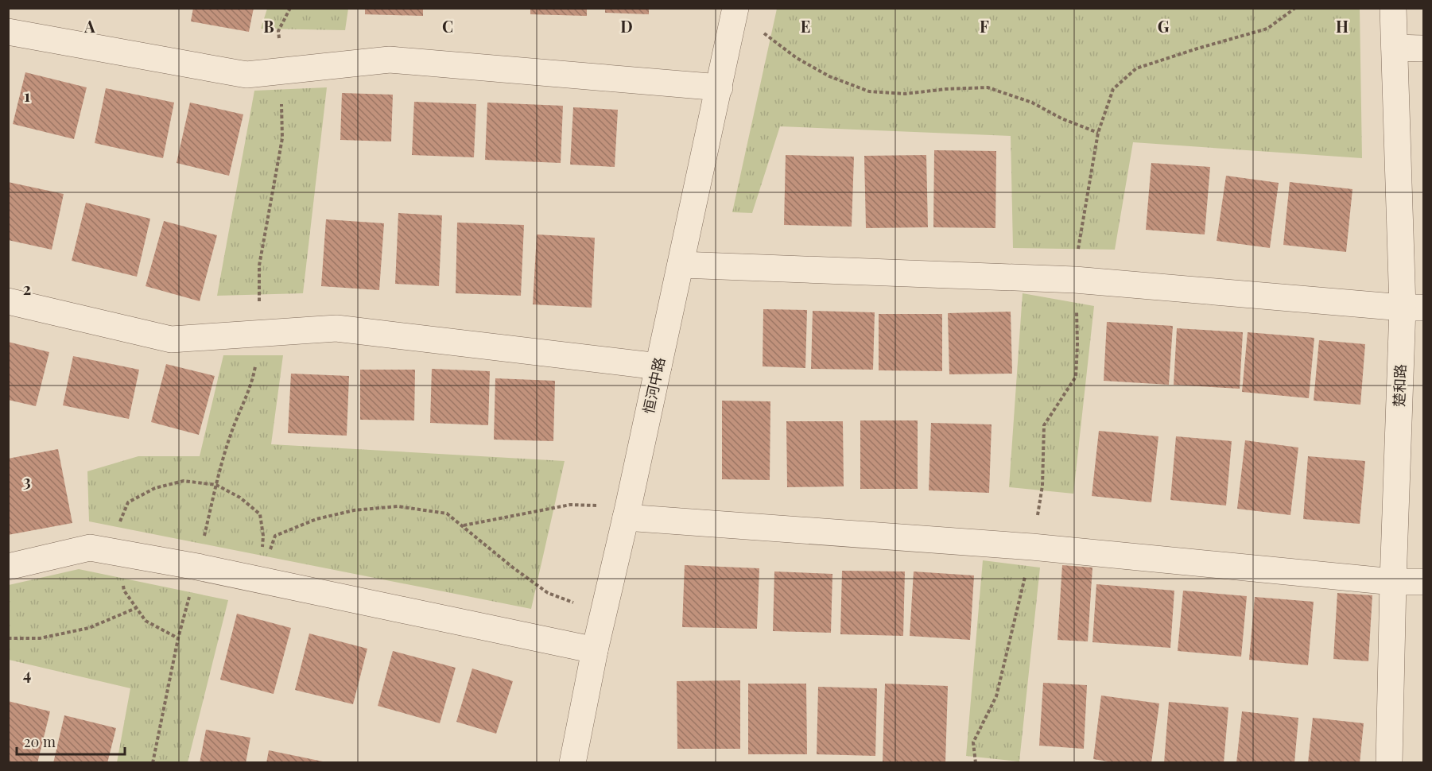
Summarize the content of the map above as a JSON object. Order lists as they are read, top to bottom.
{
  "streets": {
    "street": ["恒河中路", "楚和路"]
  },
  "scale_bar": "20 m",
  "grid": {
    "columns": [
      "A",
      "B",
      "C",
      "D",
      "E",
      "F",
      "G",
      "H"
    ],
    "rows": [
      "1",
      "2",
      "3",
      "4"
    ]
  }
}
